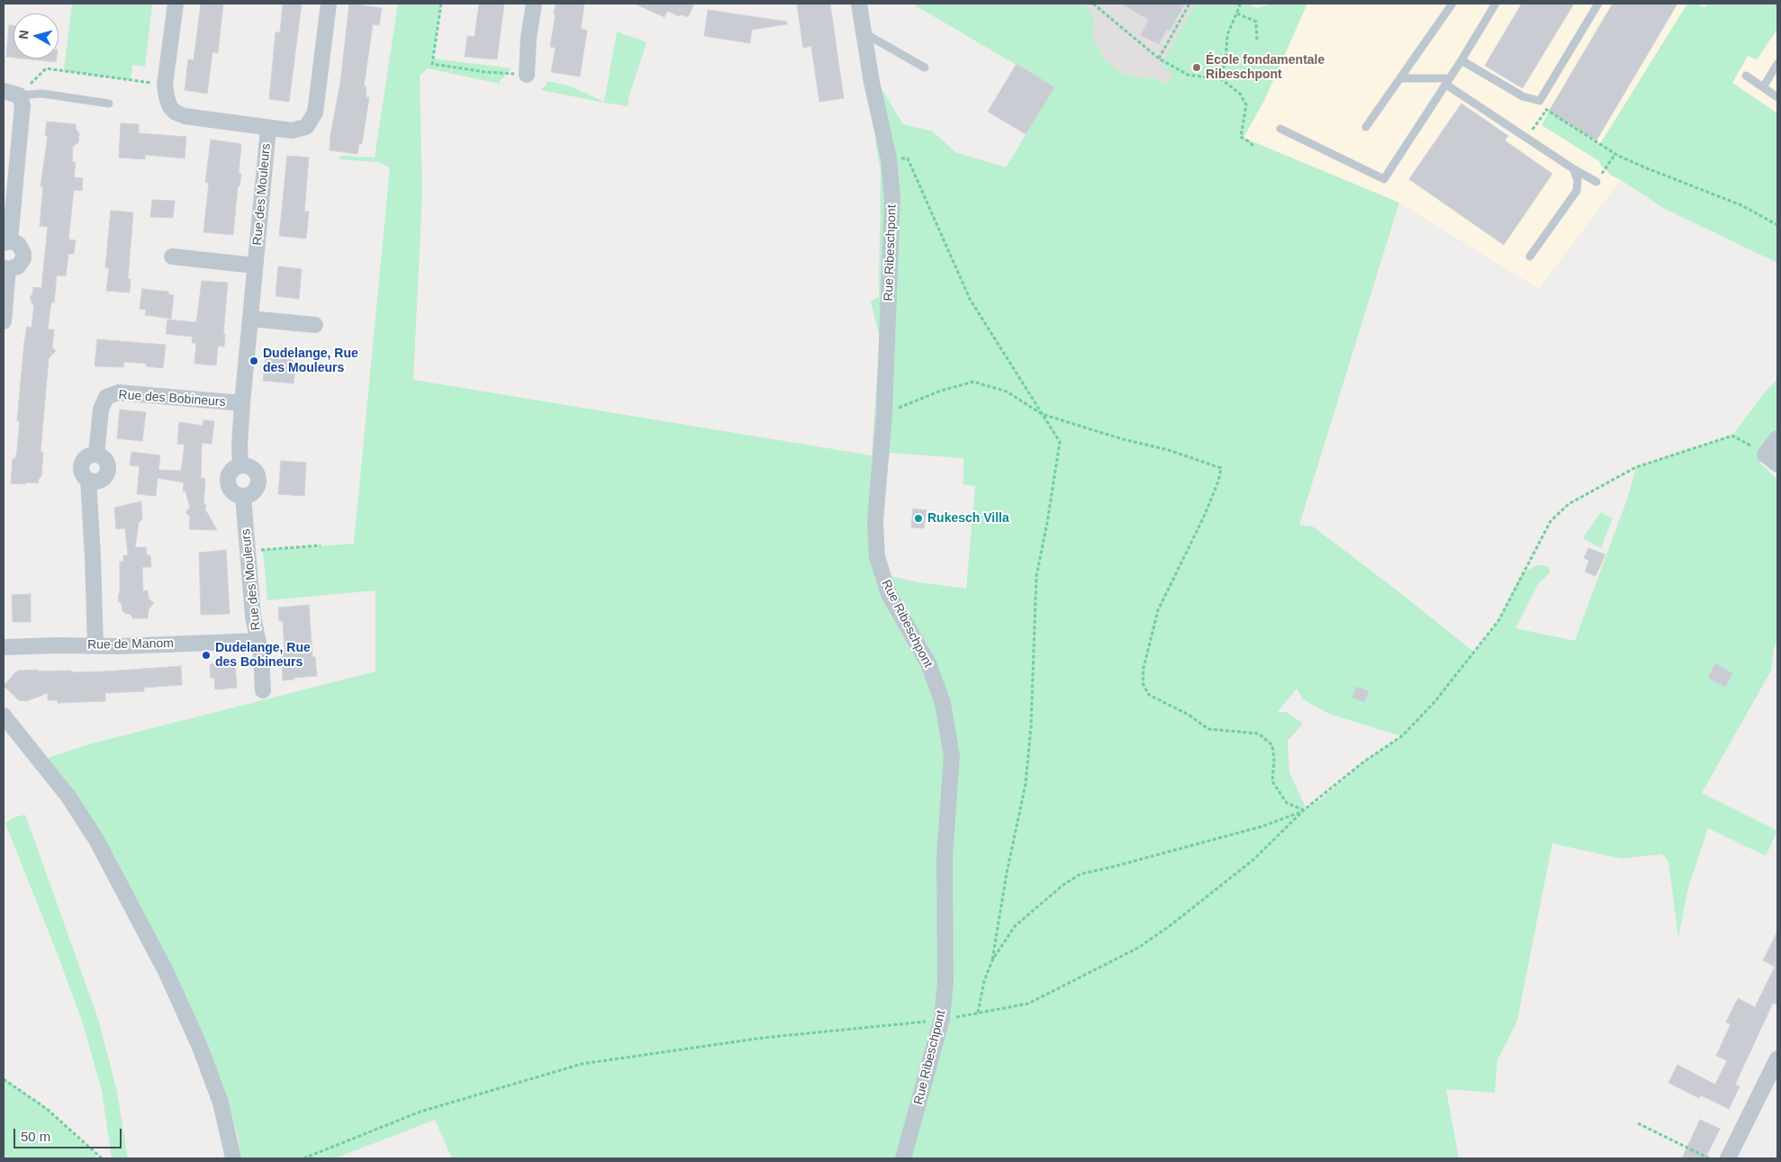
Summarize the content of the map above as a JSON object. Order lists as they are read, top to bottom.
{
  "streets": {
    "street": [
      "Rue des Mouleurs",
      "Rue Ribeschpont",
      "Rue des Bobineurs",
      "Rue de Manom"
    ]
  },
  "crossings": [
    ["Rue des Mouleurs", "Rue des Bobineurs"],
    ["Rue des Mouleurs", "Rue de Manom"]
  ],
  "places": [
    "École fondamentale Ribeschpont",
    "Dudelange, Rue des Mouleurs",
    "Rukesch Villa",
    "Dudelange, Rue des Bobineurs"
  ],
  "scale_bar": "50 m",
  "north": "left"
}
